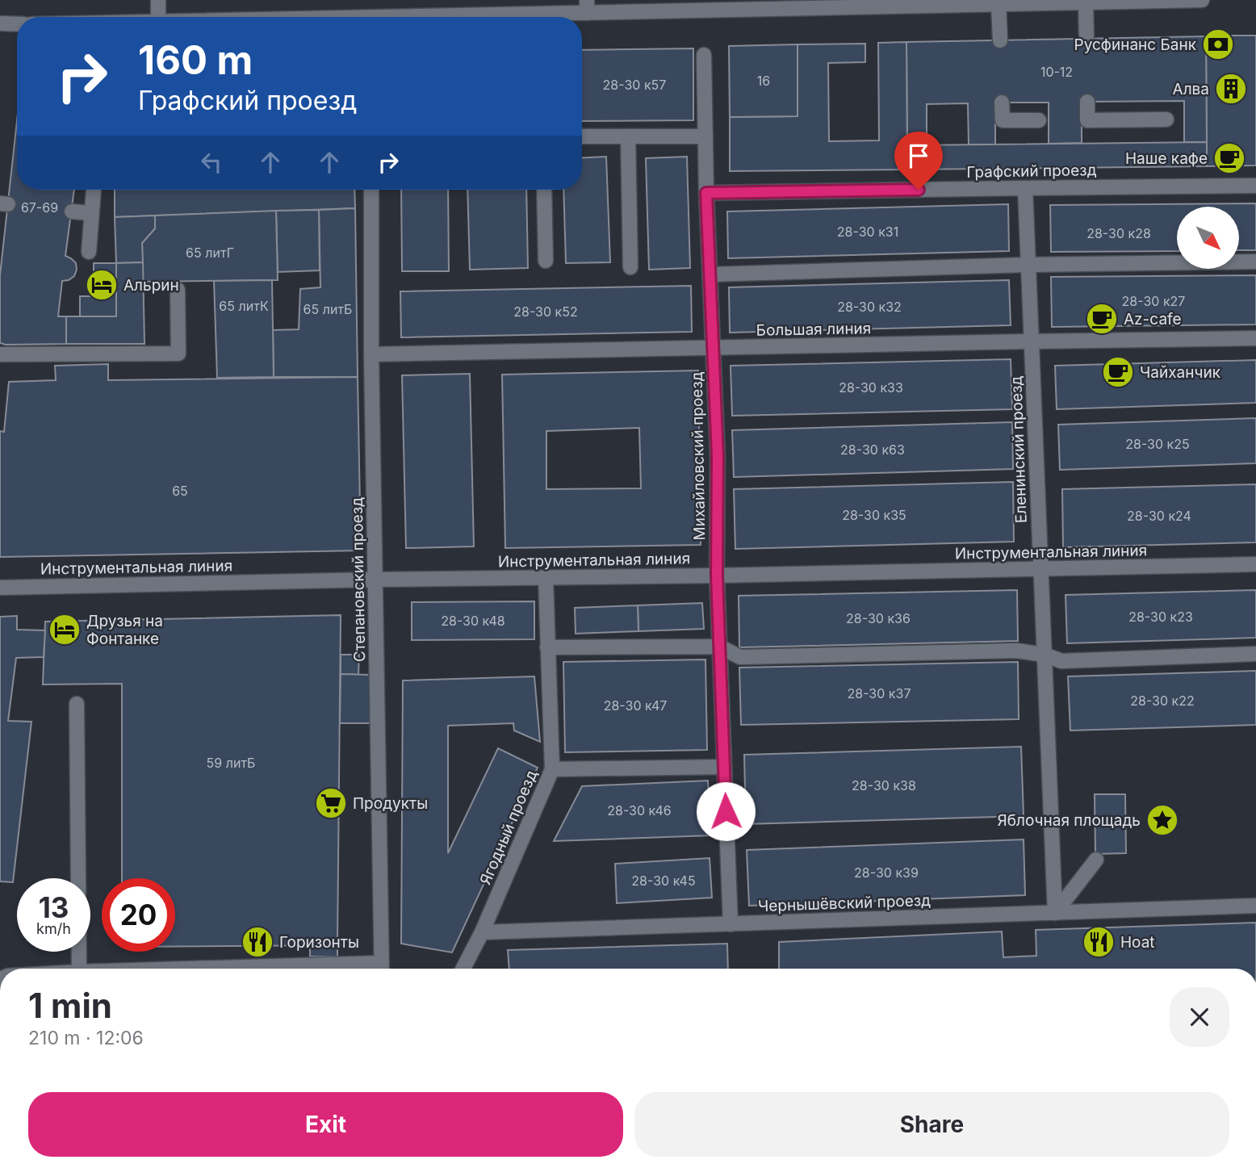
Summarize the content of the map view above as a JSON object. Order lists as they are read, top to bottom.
{
  "streets": {
    "street": [
      "Графский проезд",
      "Большая линия",
      "Еленинский проезд",
      "Михайловский проезд",
      "Инструментальная линия",
      "Степановский проезд",
      "Ягодный проезд",
      "Чернышёвский проезд"
    ]
  },
  "crossings": [
    ["Графский проезд", "Еленинский проезд"],
    ["Графский проезд", "Михайловский проезд"],
    ["Большая линия", "Еленинский проезд"],
    ["Большая линия", "Михайловский проезд"],
    ["Большая линия", "Степановский проезд"],
    ["Еленинский проезд", "Инструментальная линия"],
    ["Еленинский проезд", "Чернышёвский проезд"],
    ["Михайловский проезд", "Инструментальная линия"],
    ["Михайловский проезд", "Ягодный проезд"],
    ["Михайловский проезд", "Чернышёвский проезд"],
    ["Инструментальная линия", "Степановский проезд"],
    ["Ягодный проезд", "Чернышёвский проезд"]
  ],
  "places": {
    "bank": ["Русфинанс Банк"],
    "building": ["Алва"],
    "cafe": ["Наше кафе", "Az-cafe", "Чайханчик"],
    "hotel": ["Альрин", "Друзья на Фонтанке"],
    "supermarket": ["Продукты"],
    "place": ["Яблочная площадь"],
    "restaurant": ["Горизонты", "Hoat"]
  },
  "house_numbers": [
    "10-12",
    "16",
    "28-30 к57",
    "67-69",
    "28-30 к31",
    "28-30 к28",
    "65 литГ",
    "28-30 к27",
    "65 литК",
    "28-30 к32",
    "65 литБ",
    "28-30 к52",
    "28-30 к33",
    "28-30 к25",
    "28-30 к63",
    "65",
    "28-30 к35",
    "28-30 к24",
    "28-30 к23",
    "28-30 к36",
    "28-30 к48",
    "28-30 к37",
    "28-30 к22",
    "28-30 к47",
    "59 литБ",
    "28-30 к38",
    "28-30 к46",
    "28-30 к39",
    "28-30 к45"
  ],
  "north": "bottom right",
  "page": {
    "turn": ["160 m", "Графский проезд"],
    "speed": "13 km/h",
    "limit": "20",
    "heading": ["1 min", "210 m · 12:06"],
    "buttons": ["Exit", "Share"]
  }
}
